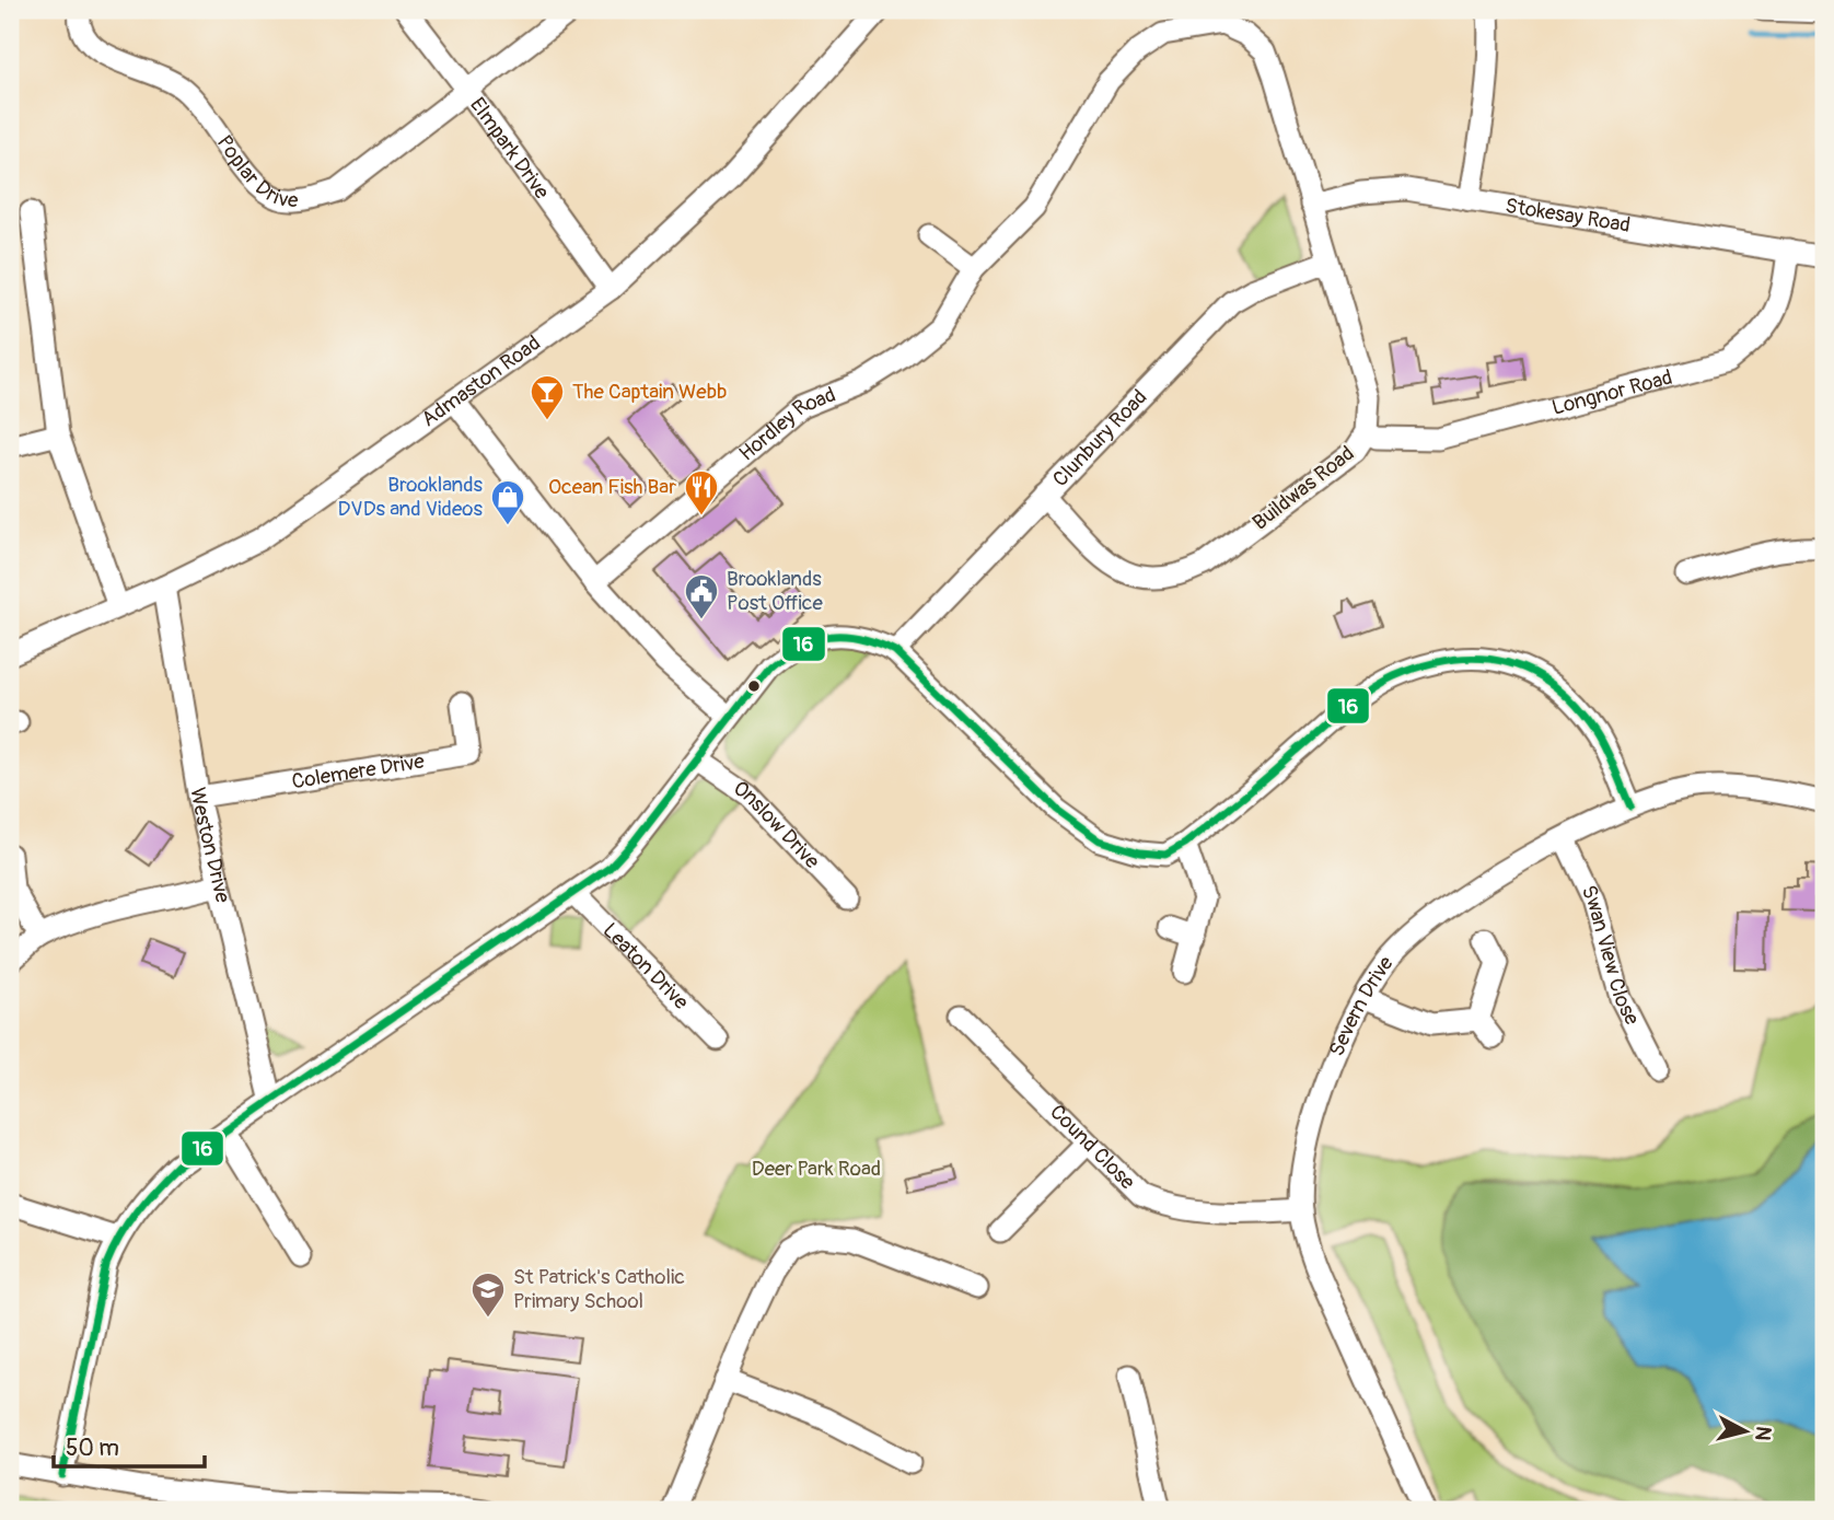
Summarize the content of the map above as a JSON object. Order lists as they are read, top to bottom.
{
  "streets": {
    "street": [
      "Elmpark Drive",
      "Poplar Drive",
      "Stokesay Road",
      "Admaston Road",
      "Longnor Road",
      "Hordley Road",
      "Clunbury Road",
      "Buildwas Road",
      "Colemere Drive",
      "Onslow Drive",
      "Weston Drive",
      "Swan View Close",
      "Leaton Drive",
      "Severn Drive",
      "Cound Close"
    ]
  },
  "crossings": [
    ["Elmpark Drive", "Poplar Drive"],
    ["Elmpark Drive", "Admaston Road"],
    ["Stokesay Road", "Longnor Road"],
    ["Stokesay Road", "Hordley Road"],
    ["Stokesay Road", "Buildwas Road"],
    ["Admaston Road", "Weston Drive"],
    ["Longnor Road", "Buildwas Road"],
    ["Hordley Road", "Buildwas Road"],
    ["Clunbury Road", "Buildwas Road"],
    ["Colemere Drive", "Weston Drive"],
    ["Swan View Close", "Severn Drive"],
    ["Severn Drive", "Cound Close"]
  ],
  "parks": ["Deer Park Road"],
  "places": {
    "bar": ["The Captain Webb"],
    "restaurant": ["Ocean Fish Bar"],
    "shop": ["Brooklands DVDs and Videos"],
    "public building": ["Brooklands Post Office"],
    "school or university": ["St Patrick's Catholic Primary School"]
  },
  "lines": ["transit line 16"],
  "scale_bar": "50 m",
  "north": "right"
}
